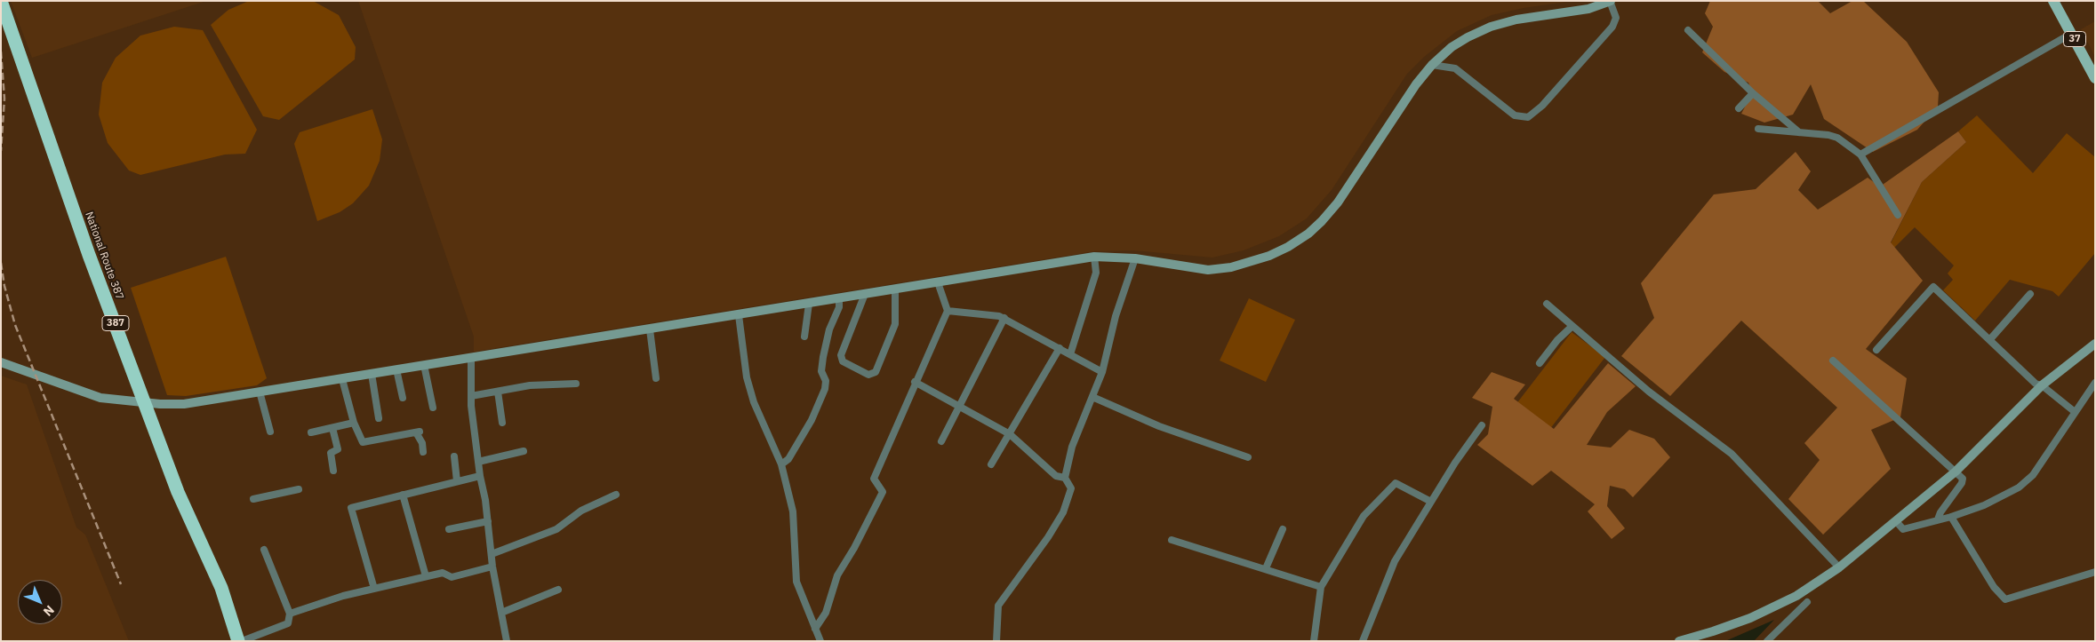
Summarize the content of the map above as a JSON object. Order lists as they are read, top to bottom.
{
  "streets": {
    "highway": ["National Route 387", "387"],
    "main road": ["37"]
  },
  "north": "bottom right"
}
